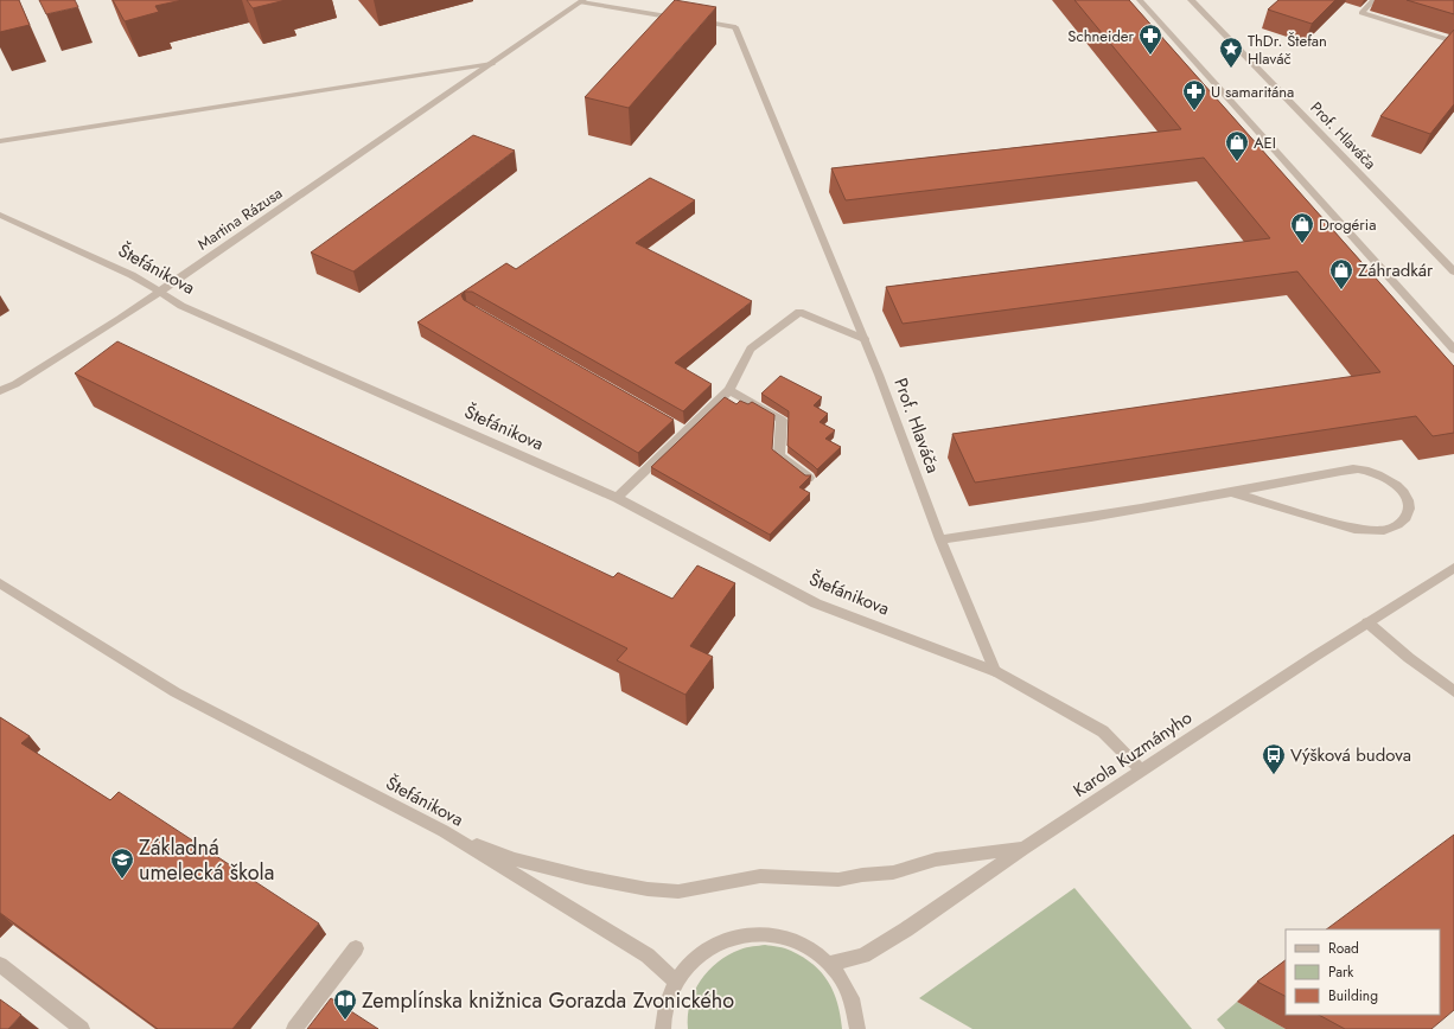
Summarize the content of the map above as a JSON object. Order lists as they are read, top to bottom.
{
  "streets": {
    "street": [
      "Prof. Hlaváča",
      "Martina Rázusa",
      "Štefánikova",
      "Karola Kuzmányho"
    ]
  },
  "crossings": [
    ["Prof. Hlaváča", "Štefánikova"],
    ["Martina Rázusa", "Štefánikova"]
  ],
  "places": {
    "pharmacy": ["Schneider", "U samaritána"],
    "place": ["ThDr. Štefan Hlaváč"],
    "shop": ["AEI", "Drogéria", "Záhradkár"],
    "bus stop": ["Výšková budova"],
    "school or university": ["Základná umelecká škola"],
    "library": ["Zemplínska knižnica Gorazda Zvonického"]
  },
  "legend": ["Road", "Park", "Building"]
}
